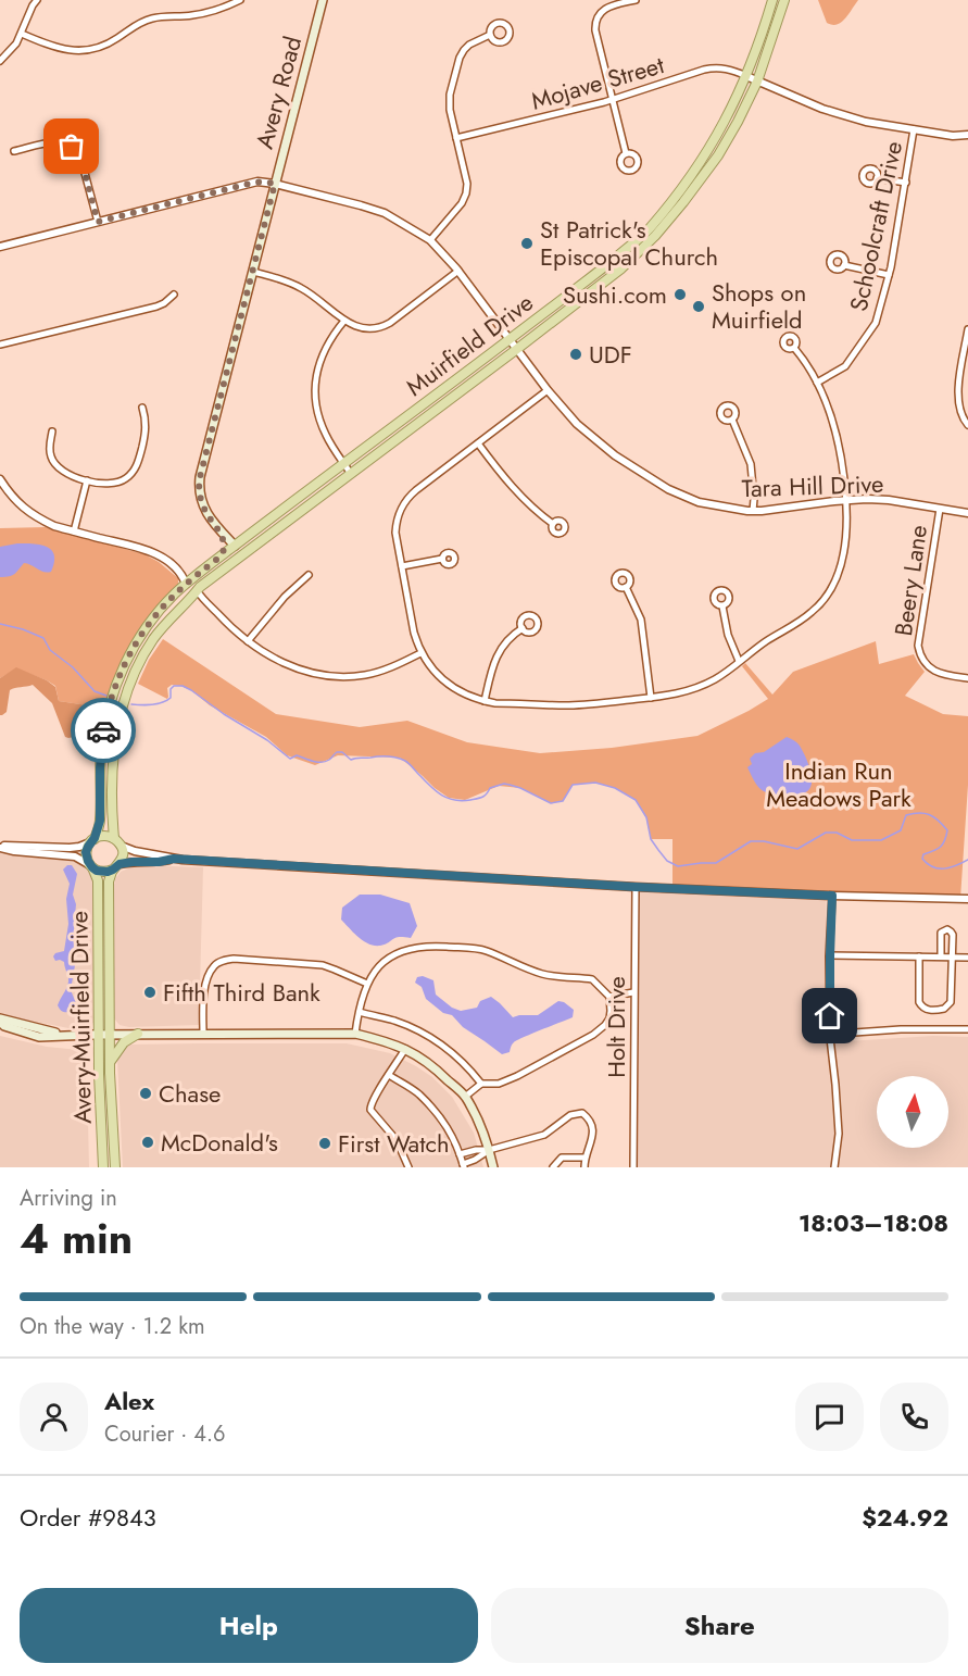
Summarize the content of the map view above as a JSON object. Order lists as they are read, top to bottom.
{
  "streets": {
    "main road": ["Avery Road", "Muirfield Drive", "Avery-Muirfield Drive"],
    "street": [
      "Mojave Street",
      "Schoolcraft Drive",
      "Tara Hill Drive",
      "Beery Lane",
      "Holt Drive"
    ]
  },
  "crossings": [
    ["Mojave Street", "Muirfield Drive"],
    ["Avery Road", "Muirfield Drive"],
    ["Avery Road", "Tara Hill Drive"],
    ["Muirfield Drive", "Tara Hill Drive"],
    ["Tara Hill Drive", "Beery Lane"]
  ],
  "parks": ["Indian Run Meadows Park"],
  "places": [
    "St Patrick's Episcopal Church",
    "Sushi.com",
    "Shops on Muirfield",
    "UDF",
    "Fifth Third Bank",
    "Chase",
    "McDonald's",
    "First Watch"
  ],
  "north": "top",
  "page": {
    "heading": ["4 min", "Arriving in", "18:03–18:08"],
    "panel": [
      "Alex",
      "Courier · 4.6",
      "Order #9843",
      "$24.92"
    ],
    "bar": "On the way · 1.2 km",
    "buttons": ["Help", "Share"]
  }
}
